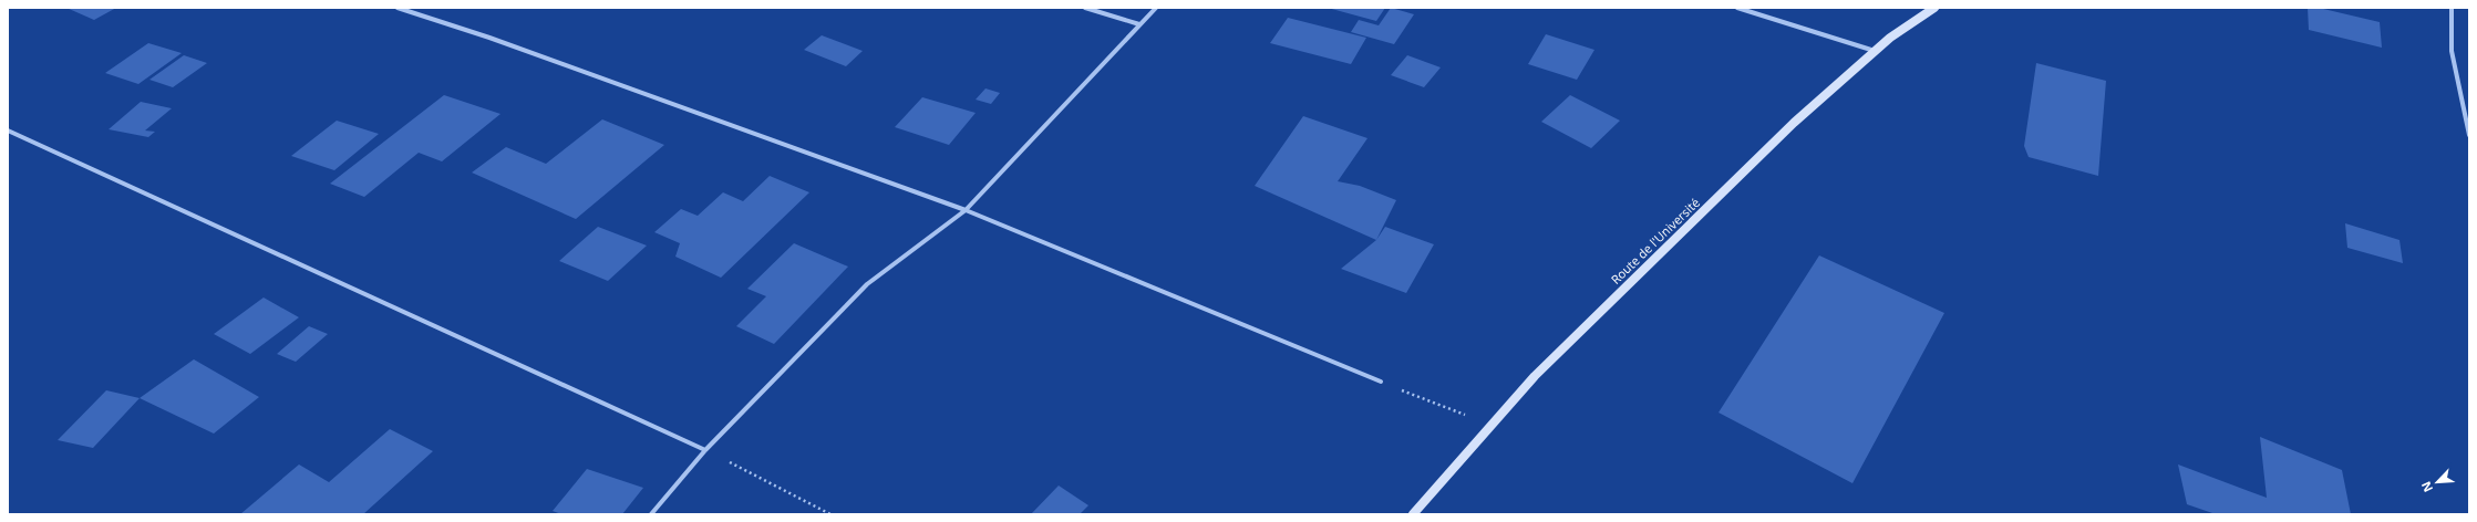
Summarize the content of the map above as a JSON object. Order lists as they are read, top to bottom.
{
  "streets": {
    "street": ["Route de l'Université"]
  },
  "north": "bottom left"
}
